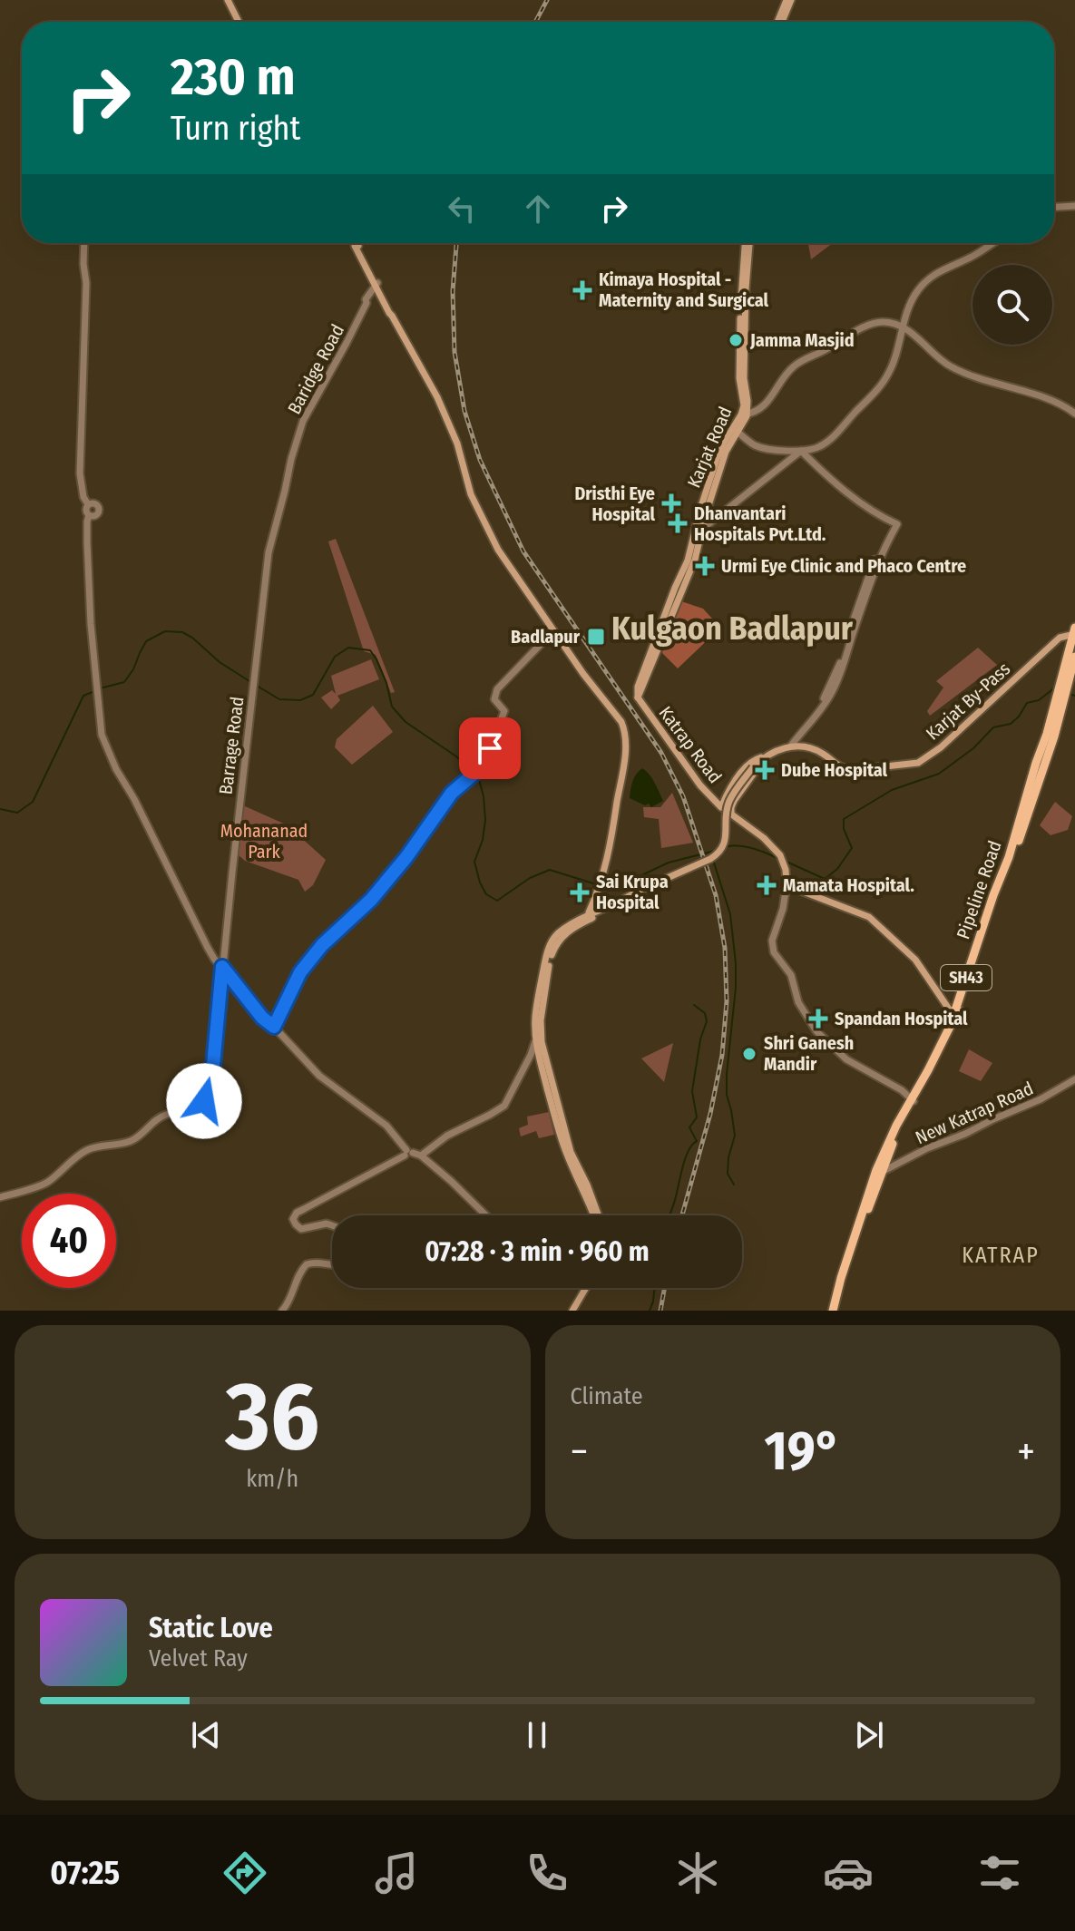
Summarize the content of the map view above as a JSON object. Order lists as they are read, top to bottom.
{
  "streets": {
    "main road": [
      "Karjat Road",
      "Karjat By-Pass",
      "Katrap Road",
      "Pipeline Road",
      "SH43"
    ],
    "street": ["Baridge Road", "Barrage Road", "New Katrap Road"]
  },
  "crossings": [
    ["Baridge Road", "Barrage Road"],
    ["Karjat Road", "Katrap Road"],
    ["Karjat By-Pass", "Pipeline Road"],
    ["Katrap Road", "Pipeline Road"],
    ["Pipeline Road", "New Katrap Road"]
  ],
  "districts": ["Kulgaon Badlapur", "KATRAP"],
  "parks": ["Mohananad Park"],
  "places": {
    "health": [
      "Kimaya Hospital - Maternity and Surgical",
      "Dristhi Eye Hospital",
      "Dhanvantari Hospitals Pvt.Ltd.",
      "Urmi Eye Clinic and Phaco Centre",
      "Dube Hospital",
      "Mamata Hospital.",
      "Sai Krupa Hospital",
      "Spandan Hospital"
    ],
    "other": ["Jamma Masjid", "Shri Ganesh Mandir"],
    "transit": ["Badlapur"]
  },
  "page": {
    "turn": ["230 m", "Turn right"],
    "limit": "40",
    "trip": "07:28 · 3 min · 960 m",
    "tile": [
      ["36", "km/h"],
      "Climate"
    ],
    "heat": ["−", "19°", "+"],
    "song": ["Static Love", "Velvet Ray"],
    "tabs": "07:25"
  }
}
